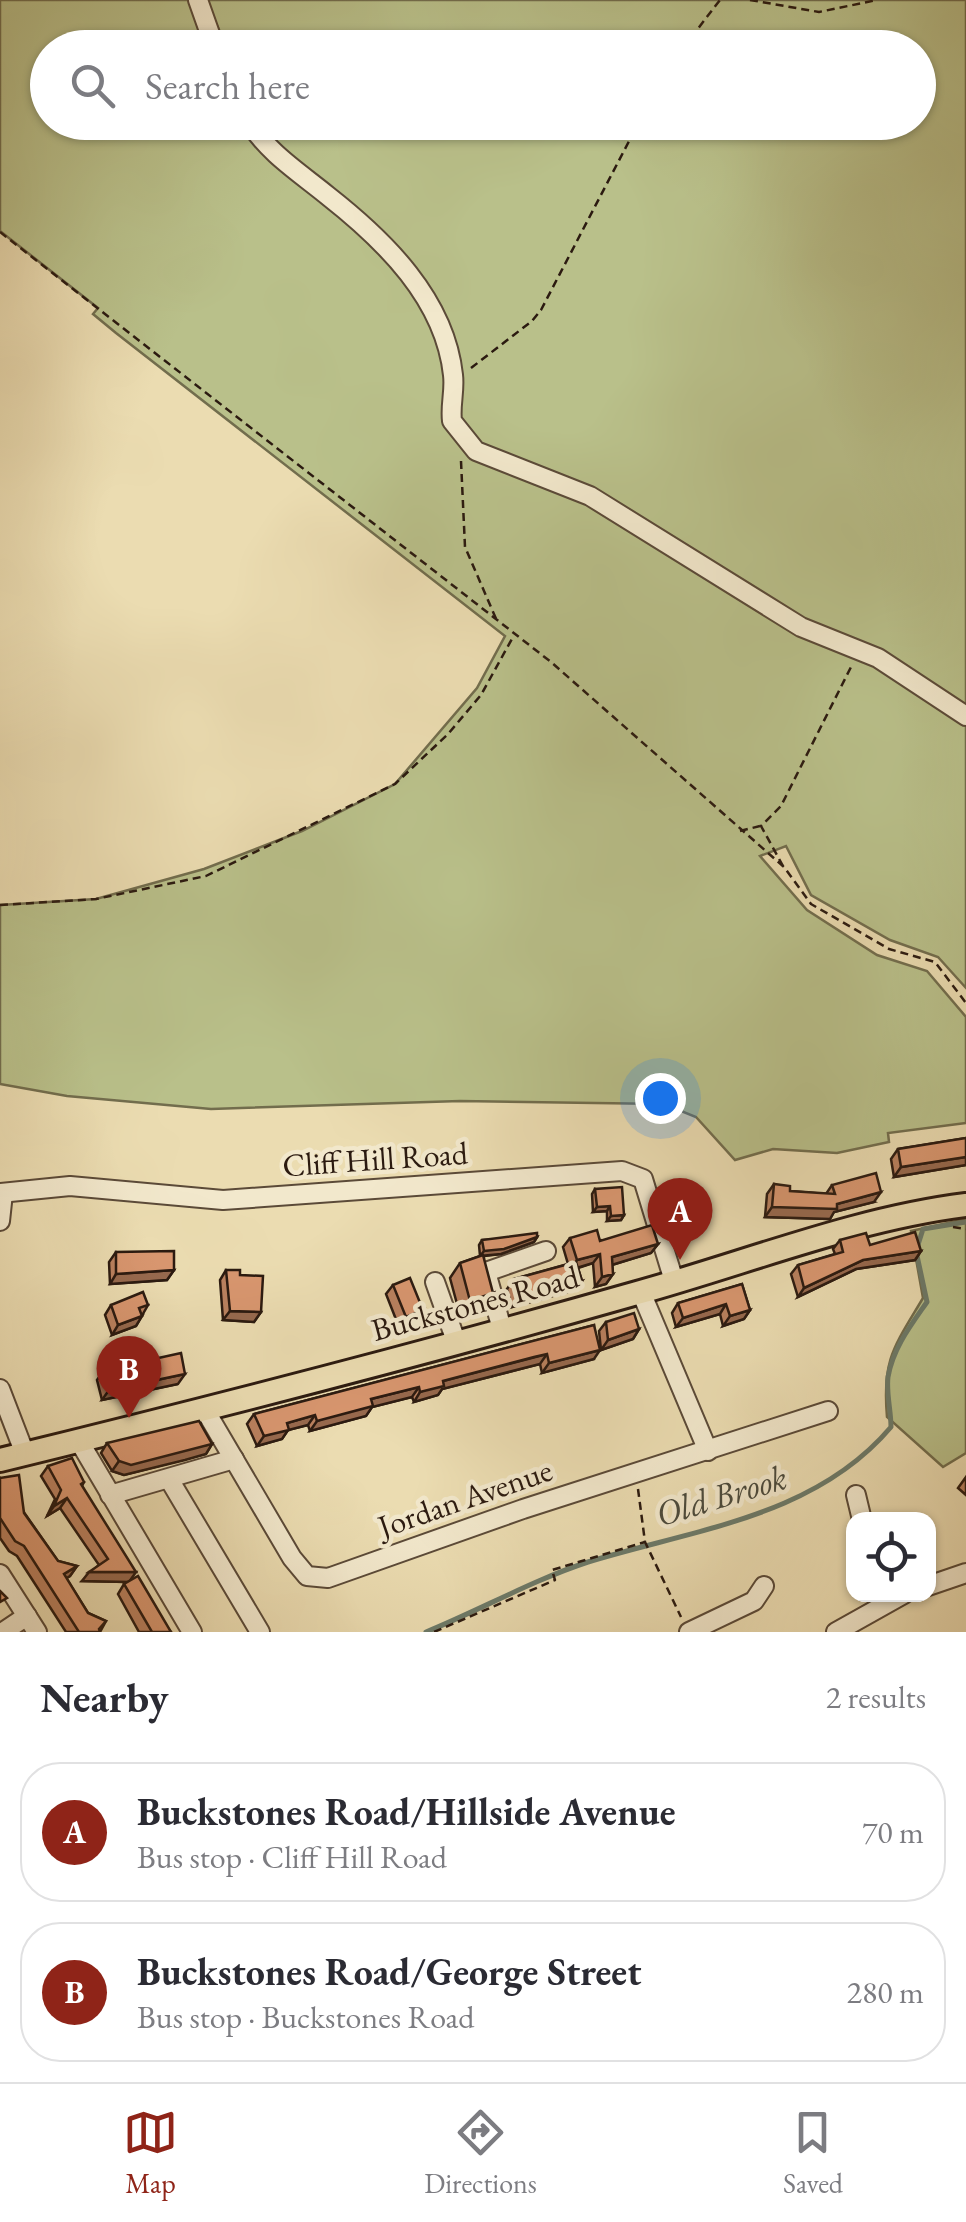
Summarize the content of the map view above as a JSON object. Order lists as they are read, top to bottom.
{
  "streets": {
    "main road": ["Buckstones Road"],
    "street": ["Cliff Hill Road", "Jordan Avenue"]
  },
  "crossings": [
    ["Cliff Hill Road", "Buckstones Road"],
    ["Buckstones Road", "Jordan Avenue"]
  ],
  "water": ["Old Brook"],
  "page": {
    "search": "Search here",
    "pins": ["A", "B"],
    "heading": ["Nearby", "2 results"],
    "list": [
      {
        "mark": "A",
        "name": "Buckstones Road/Hillside Avenue",
        "note": "Bus stop · Cliff Hill Road",
        "value": "70 m"
      },
      {
        "mark": "B",
        "name": "Buckstones Road/George Street",
        "note": "Bus stop · Buckstones Road",
        "value": "280 m"
      }
    ],
    "nav": ["Map", "Directions", "Saved"]
  }
}
